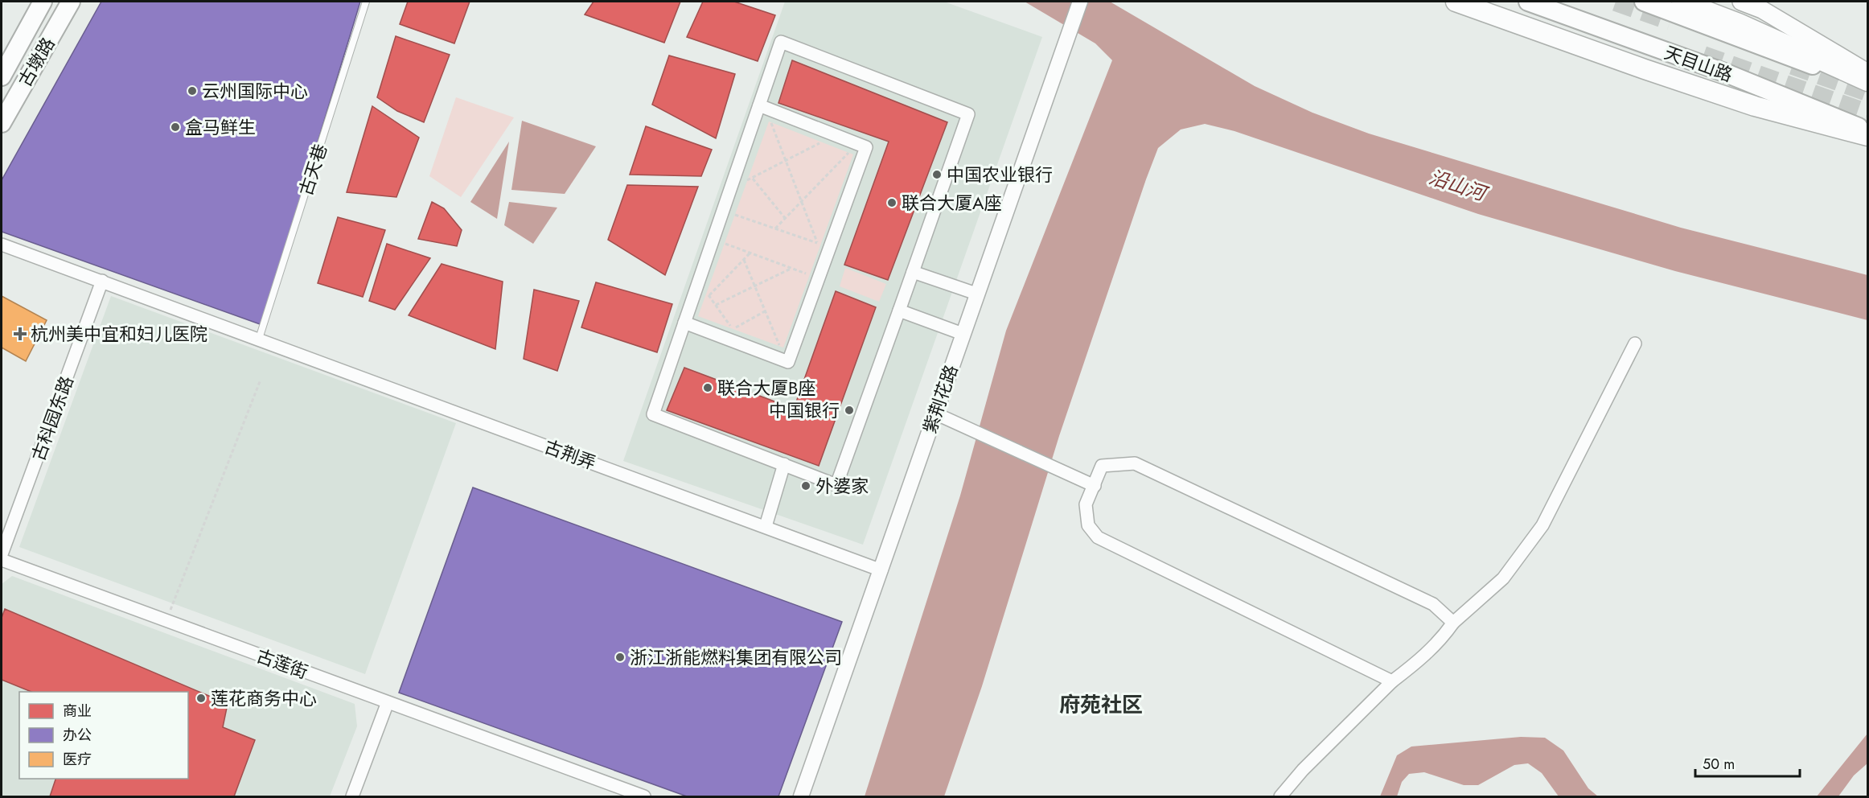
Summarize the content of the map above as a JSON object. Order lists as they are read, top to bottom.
{
  "streets": {
    "main road": ["古墩路", "天目山路"],
    "street": [
      "紫荆花路",
      "古科园东路",
      "古荆弄",
      "古莲街"
    ],
    "lane": ["古天巷"]
  },
  "crossings": [
    ["古天巷", "古荆弄"],
    ["紫荆花路", "古荆弄"],
    ["古科园东路", "古荆弄"]
  ],
  "districts": ["府苑社区"],
  "water": ["沿山河"],
  "places": {
    "other": [
      "云州国际中心",
      "盒马鲜生",
      "中国农业银行",
      "联合大厦A座",
      "联合大厦B座",
      "中国银行",
      "外婆家",
      "浙江浙能燃料集团有限公司",
      "莲花商务中心"
    ],
    "health": ["杭州美中宜和妇儿医院"]
  },
  "legend": ["商业", "办公", "医疗"],
  "scale_bar": "50 m"
}
